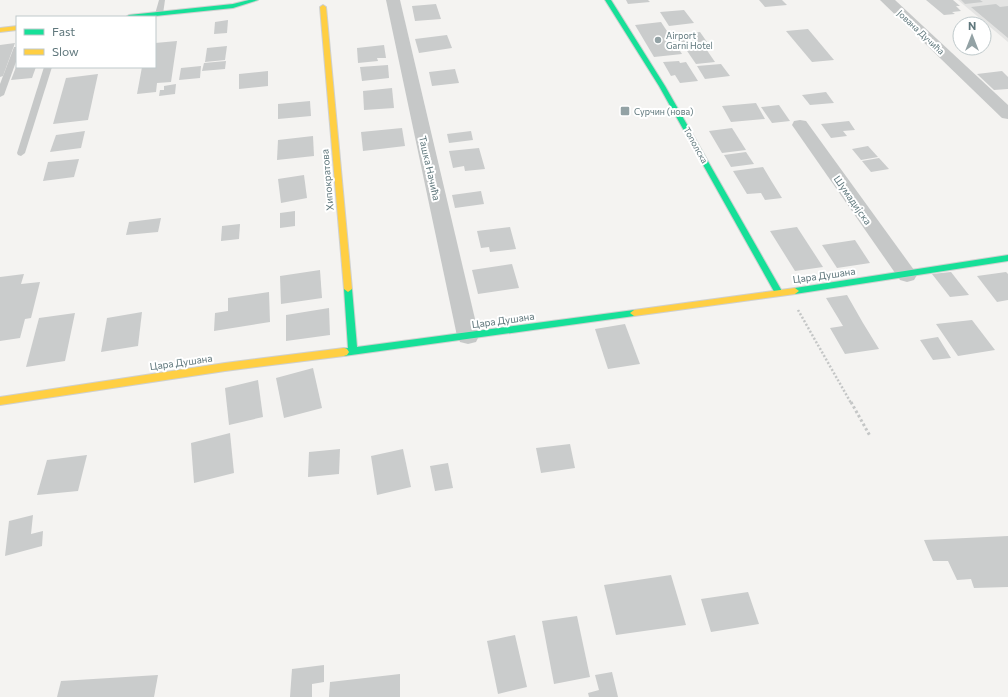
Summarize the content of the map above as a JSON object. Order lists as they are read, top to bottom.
{
  "streets": {
    "street": [
      "Јована Дучића",
      "Тополска",
      "Ташка Начића",
      "Хипократова",
      "Шумадијска",
      "Цара Душана"
    ]
  },
  "crossings": [
    ["Тополска", "Цара Душана"],
    ["Ташка Начића", "Цара Душана"],
    ["Хипократова", "Цара Душана"],
    ["Шумадијска", "Цара Душана"]
  ],
  "places": {
    "other": ["Airport Garni Hotel"],
    "transit": ["Сурчин (нова)"]
  },
  "legend": ["Fast", "Slow"],
  "north": "top"
}
